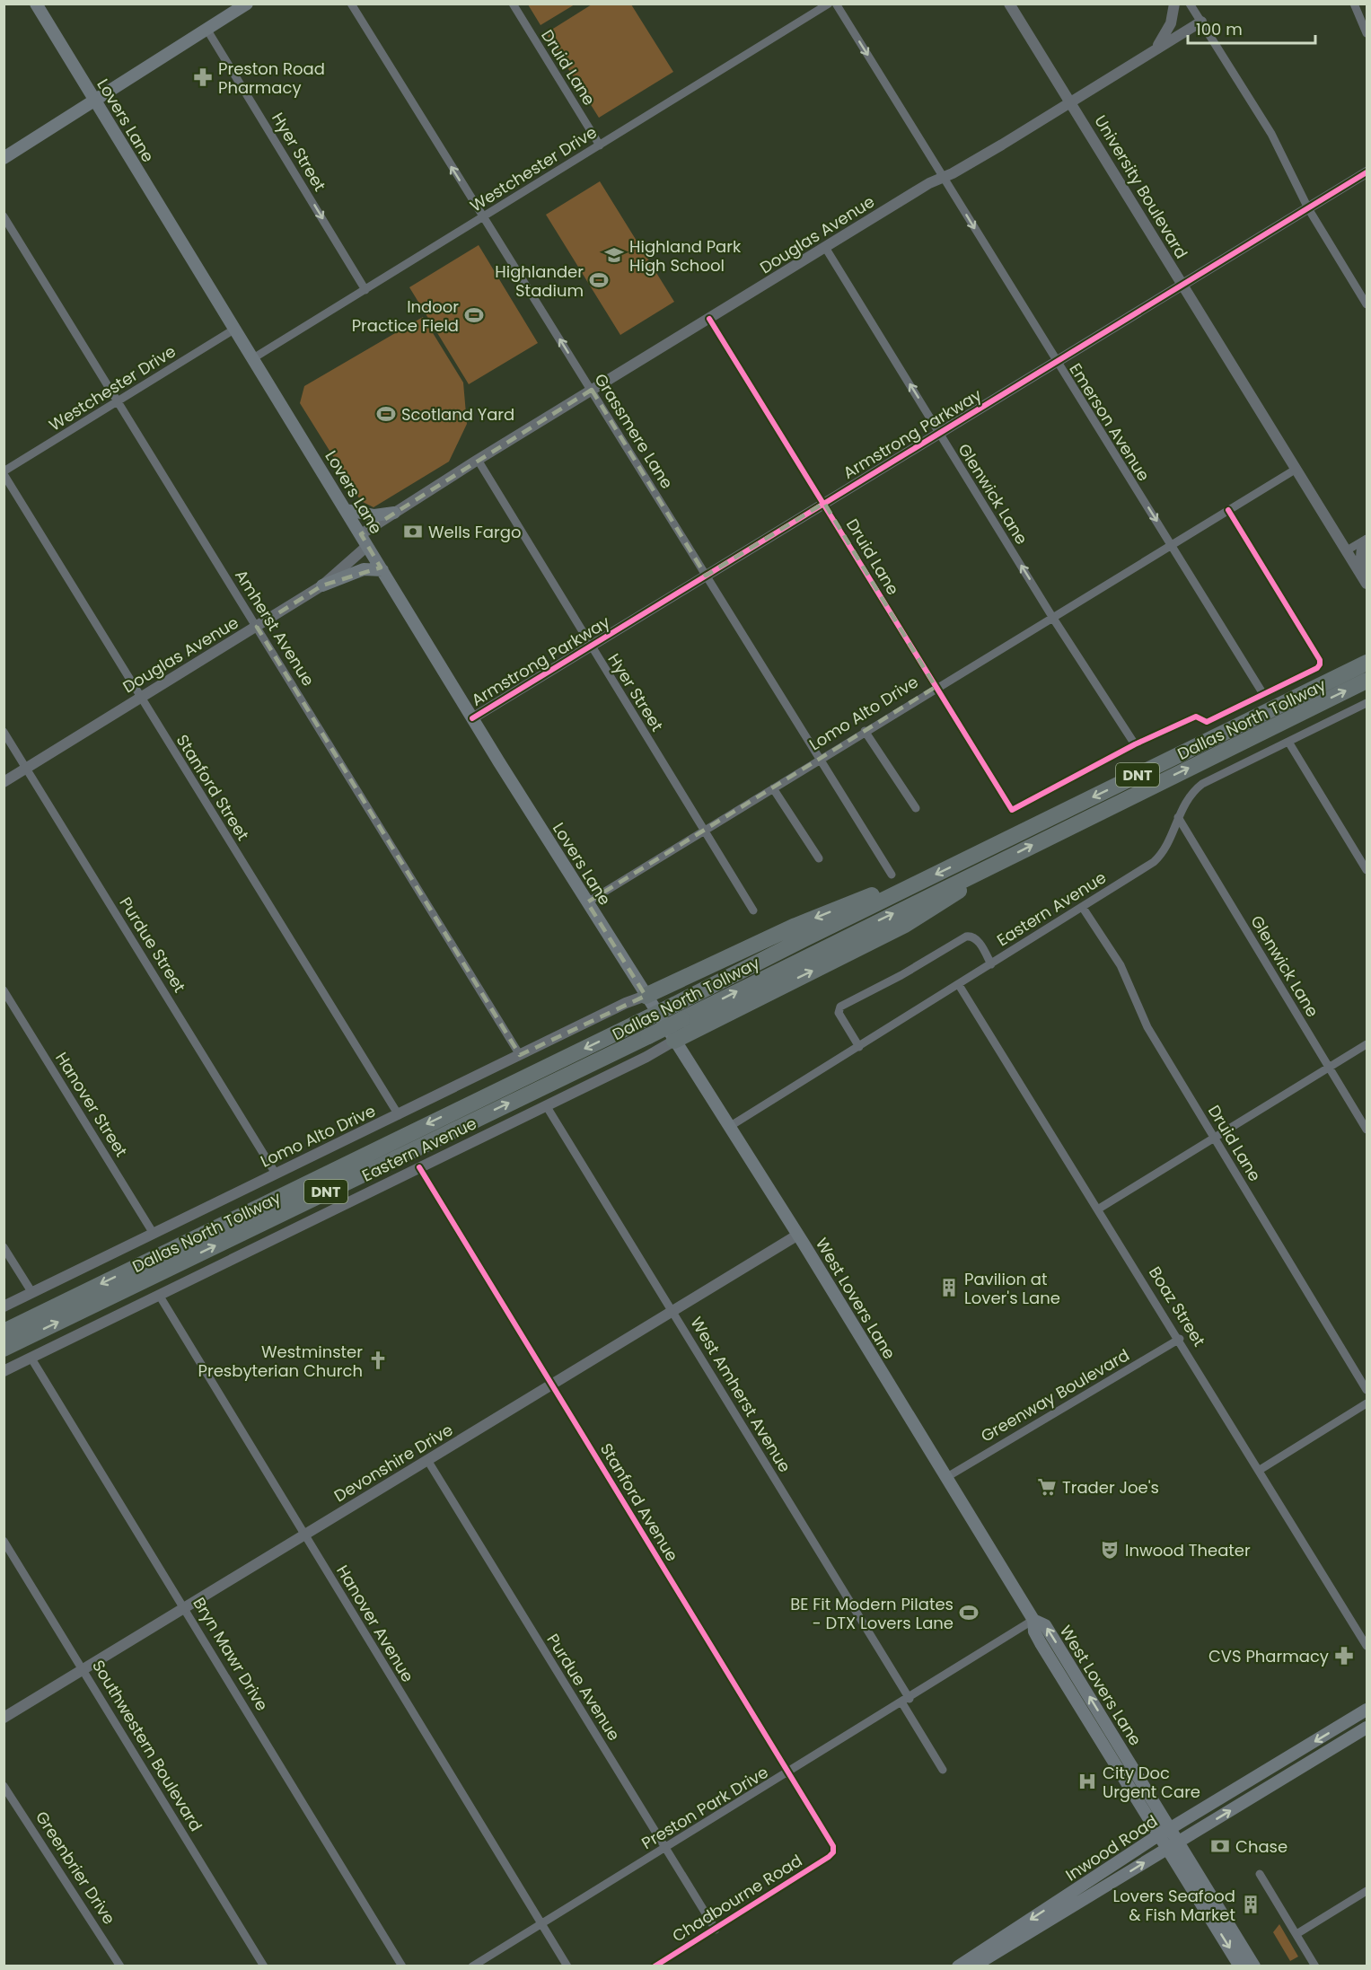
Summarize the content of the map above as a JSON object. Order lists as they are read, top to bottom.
{
  "streets": {
    "highway": ["Dallas North Tollway", "DNT"],
    "main road": ["Lovers Lane", "West Lovers Lane", "Inwood Road"],
    "street": [
      "Druid Lane",
      "Hyer Street",
      "Westchester Drive",
      "University Boulevard",
      "Douglas Avenue",
      "Emerson Avenue",
      "Grassmere Lane",
      "Armstrong Parkway",
      "Glenwick Lane",
      "Amherst Avenue",
      "Lomo Alto Drive",
      "Stanford Street",
      "Eastern Avenue",
      "Purdue Street",
      "Hanover Street",
      "Boaz Street",
      "West Amherst Avenue",
      "Greenway Boulevard",
      "Devonshire Drive",
      "Stanford Avenue",
      "Hanover Avenue",
      "Bryn Mawr Drive",
      "Purdue Avenue",
      "Southwestern Boulevard",
      "Preston Park Drive",
      "Greenbrier Drive",
      "Chadbourne Road"
    ]
  },
  "crossings": [
    ["Druid Lane", "Westchester Drive"],
    ["Druid Lane", "Douglas Avenue"],
    ["Druid Lane", "Armstrong Parkway"],
    ["Druid Lane", "Glenwick Lane"],
    ["Druid Lane", "Lomo Alto Drive"],
    ["Druid Lane", "Eastern Avenue"],
    ["Lovers Lane", "Westchester Drive"],
    ["Lovers Lane", "Douglas Avenue"],
    ["Lovers Lane", "Armstrong Parkway"],
    ["Lovers Lane", "Lomo Alto Drive"],
    ["Lovers Lane", "West Lovers Lane"],
    ["Hyer Street", "Westchester Drive"],
    ["Hyer Street", "Douglas Avenue"],
    ["Hyer Street", "Armstrong Parkway"],
    ["Hyer Street", "Lomo Alto Drive"],
    ["Westchester Drive", "Grassmere Lane"],
    ["Westchester Drive", "Amherst Avenue"],
    ["Westchester Drive", "Stanford Street"],
    ["University Boulevard", "Douglas Avenue"],
    ["University Boulevard", "Armstrong Parkway"],
    ["University Boulevard", "Lomo Alto Drive"],
    ["Douglas Avenue", "Emerson Avenue"],
    ["Douglas Avenue", "Grassmere Lane"],
    ["Douglas Avenue", "Glenwick Lane"],
    ["Douglas Avenue", "Amherst Avenue"],
    ["Douglas Avenue", "Stanford Street"],
    ["Douglas Avenue", "Purdue Street"],
    ["Emerson Avenue", "Armstrong Parkway"],
    ["Emerson Avenue", "Lomo Alto Drive"],
    ["Grassmere Lane", "Armstrong Parkway"],
    ["Grassmere Lane", "Lomo Alto Drive"],
    ["Armstrong Parkway", "Glenwick Lane"],
    ["Glenwick Lane", "Lomo Alto Drive"],
    ["Glenwick Lane", "Eastern Avenue"],
    ["Amherst Avenue", "Lomo Alto Drive"],
    ["Lomo Alto Drive", "Stanford Street"],
    ["Lomo Alto Drive", "Purdue Street"],
    ["Lomo Alto Drive", "Hanover Street"],
    ["Lomo Alto Drive", "West Lovers Lane"],
    ["Eastern Avenue", "West Lovers Lane"],
    ["Eastern Avenue", "Boaz Street"],
    ["Eastern Avenue", "West Amherst Avenue"],
    ["Eastern Avenue", "Stanford Avenue"],
    ["Eastern Avenue", "Hanover Avenue"],
    ["Eastern Avenue", "Bryn Mawr Drive"],
    ["West Lovers Lane", "Greenway Boulevard"],
    ["West Lovers Lane", "Devonshire Drive"],
    ["West Lovers Lane", "Preston Park Drive"],
    ["West Lovers Lane", "Inwood Road"],
    ["Boaz Street", "Greenway Boulevard"],
    ["West Amherst Avenue", "Devonshire Drive"],
    ["West Amherst Avenue", "Preston Park Drive"],
    ["Devonshire Drive", "Stanford Avenue"],
    ["Devonshire Drive", "Hanover Avenue"],
    ["Devonshire Drive", "Bryn Mawr Drive"],
    ["Devonshire Drive", "Purdue Avenue"],
    ["Devonshire Drive", "Southwestern Boulevard"],
    ["Stanford Avenue", "Preston Park Drive"],
    ["Stanford Avenue", "Chadbourne Road"],
    ["Hanover Avenue", "Preston Park Drive"],
    ["Purdue Avenue", "Preston Park Drive"],
    ["Purdue Avenue", "Chadbourne Road"]
  ],
  "one_way": [
    "Hyer Street",
    "Emerson Avenue",
    "Grassmere Lane",
    "Glenwick Lane"
  ],
  "places": {
    "pharmacy": ["Preston Road Pharmacy", "CVS Pharmacy"],
    "school or university": ["Highland Park High School"],
    "sports": [
      "Highlander Stadium",
      "Indoor Practice Field",
      "Scotland Yard",
      "BE Fit Modern Pilates - DTX Lovers Lane"
    ],
    "bank": ["Wells Fargo", "Chase"],
    "building": ["Pavilion at Lover's Lane", "Lovers Seafood & Fish Market"],
    "church": ["Westminster Presbyterian Church"],
    "supermarket": ["Trader Joe's"],
    "theatre": ["Inwood Theater"],
    "hospital": ["City Doc Urgent Care"]
  },
  "scale_bar": "100 m"
}
